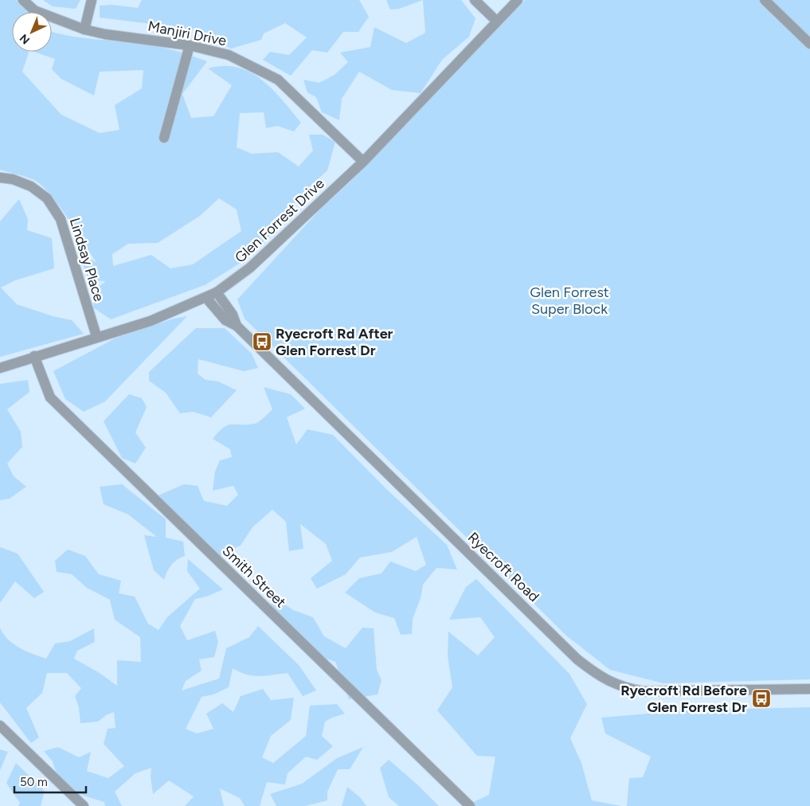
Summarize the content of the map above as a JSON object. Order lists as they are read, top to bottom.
{
  "streets": {
    "street": [
      "Manjiri Drive",
      "Glen Forrest Drive",
      "Lindsay Place",
      "Ryecroft Road",
      "Smith Street"
    ]
  },
  "crossings": [
    ["Manjiri Drive", "Glen Forrest Drive"],
    ["Glen Forrest Drive", "Lindsay Place"],
    ["Glen Forrest Drive", "Ryecroft Road"],
    ["Glen Forrest Drive", "Smith Street"]
  ],
  "parks": ["Glen Forrest Super Block"],
  "places": {
    "bus stop": ["Ryecroft Rd After Glen Forrest Dr", "Ryecroft Rd Before Glen Forrest Dr"]
  },
  "scale_bar": "50 m",
  "north": "bottom left"
}
